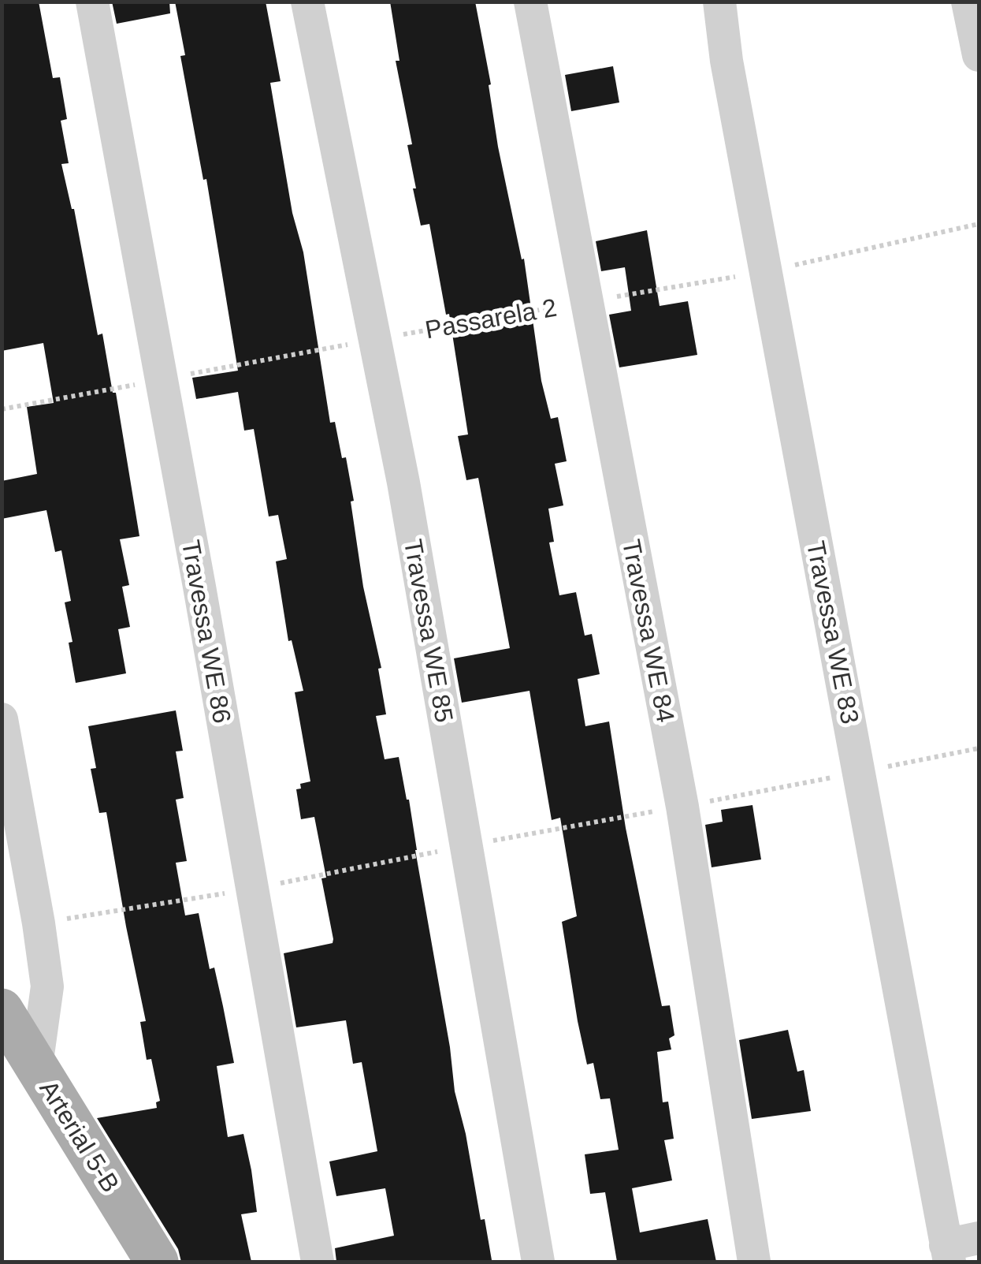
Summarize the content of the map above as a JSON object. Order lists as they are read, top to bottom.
{
  "streets": {
    "main road": ["Arterial 5-B"],
    "street": [
      "Travessa WE 85",
      "Travessa WE 84",
      "Travessa WE 86",
      "Travessa WE 83"
    ],
    "path": ["Passarela 2"]
  },
  "crossings": [
    ["Passarela 2", "Travessa WE 85"],
    ["Passarela 2", "Travessa WE 84"],
    ["Passarela 2", "Travessa WE 86"],
    ["Passarela 2", "Travessa WE 83"]
  ]
}
